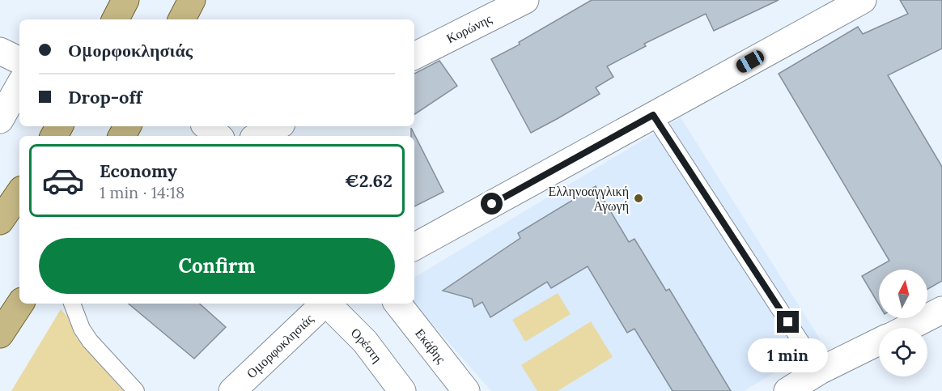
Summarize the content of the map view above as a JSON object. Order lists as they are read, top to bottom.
{
  "streets": {
    "street": [
      "Κορώνης",
      "Ορέστη",
      "Ομορφοκλησιάς",
      "Εκάβης"
    ]
  },
  "places": ["Ελληνοαγγλική Αγωγή"],
  "north": "top",
  "page": {
    "banner": ["Ομορφοκλησιάς", "Drop-off"],
    "list": [
      {
        "name": "Economy",
        "note": "1 min · 14:18",
        "value": "€2.62"
      }
    ],
    "buttons": "Confirm",
    "bubble": "1 min"
  }
}
